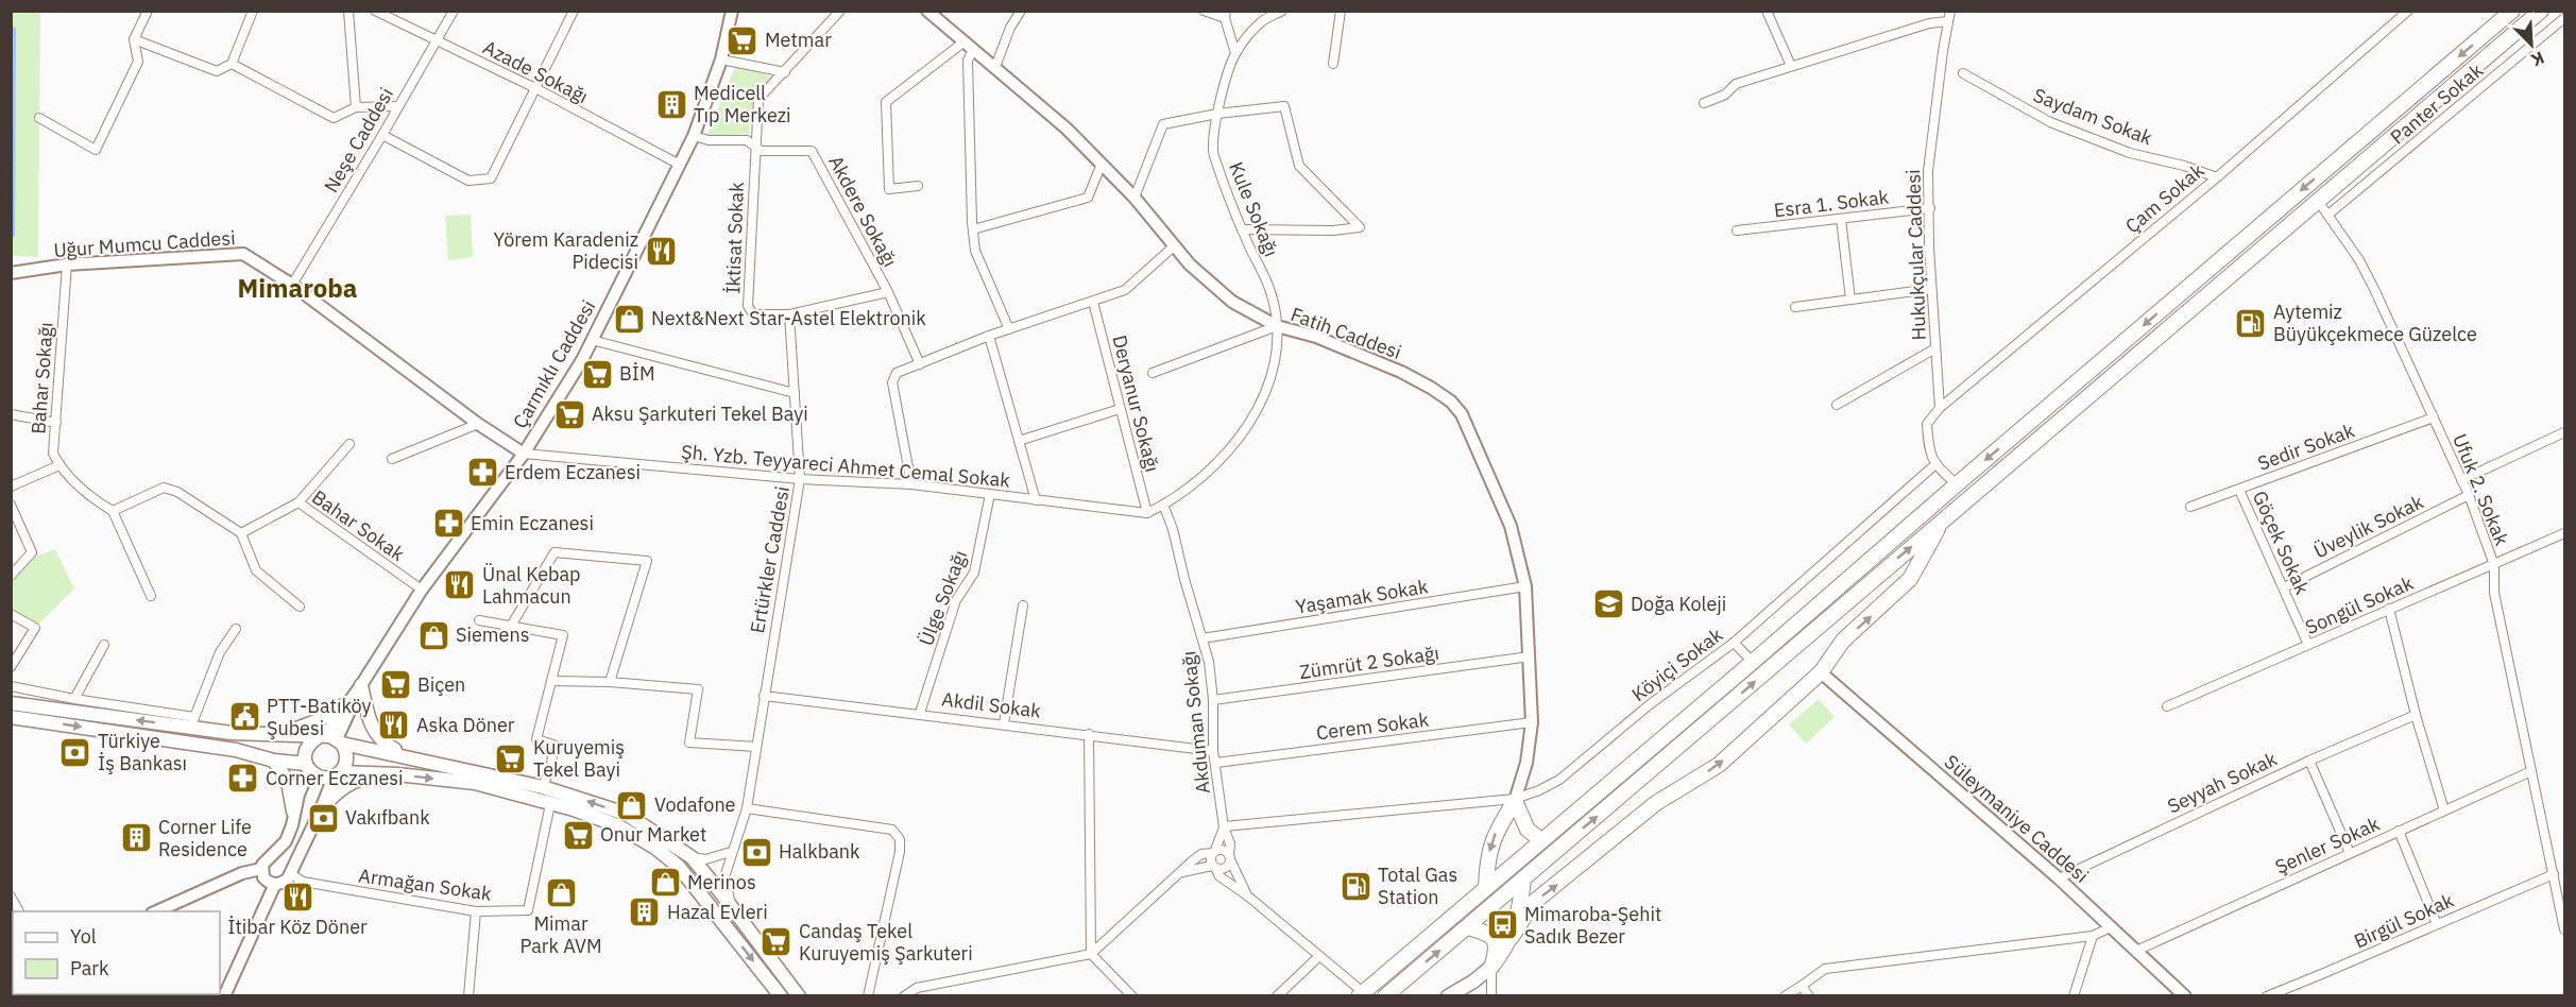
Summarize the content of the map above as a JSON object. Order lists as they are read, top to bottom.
{
  "streets": {
    "main road": [
      "Uğur Mumcu Caddesi",
      "Fatih Caddesi",
      "Çarmıklı Caddesi",
      "Süleymaniye Caddesi"
    ],
    "street": [
      "Azade Sokağı",
      "Panter Sokak",
      "Saydam Sokak",
      "Neşe Caddesi",
      "Çam Sokak",
      "Esra 1. Sokak",
      "Kule Sokağı",
      "Akdere Sokağı",
      "İktisat Sokak",
      "Hukukçular Caddesi",
      "Bahar Sokağı",
      "Deryanur Sokağı",
      "Sedir Sokak",
      "Şh. Yzb. Teyyareci Ahmet Cemal Sokak",
      "Ufuk 2. Sokak",
      "Bahar Sokak",
      "Üveylik Sokak",
      "Göçek Sokak",
      "Ertürkler Caddesi",
      "Yaşamak Sokak",
      "Ülge Sokağı",
      "Songül Sokak",
      "Zümrüt 2 Sokağı",
      "Köyiçi Sokak",
      "Akdil Sokak",
      "Akduman Sokağı",
      "Cerem Sokak",
      "Seyyah Sokak",
      "Şenler Sokak",
      "Armağan Sokak",
      "Birgül Sokak"
    ]
  },
  "crossings": [
    ["Azade Sokağı", "Neşe Caddesi"],
    ["Azade Sokağı", "Çarmıklı Caddesi"],
    ["Panter Sokak", "Ufuk 2. Sokak"],
    ["Saydam Sokak", "Çam Sokak"],
    ["Neşe Caddesi", "Uğur Mumcu Caddesi"],
    ["Çam Sokak", "Hukukçular Caddesi"],
    ["Esra 1. Sokak", "Hukukçular Caddesi"],
    ["Kule Sokağı", "Fatih Caddesi"],
    ["Kule Sokağı", "Akduman Sokağı"],
    ["Akdere Sokağı", "İktisat Sokak"],
    ["Akdere Sokağı", "Çarmıklı Caddesi"],
    ["İktisat Sokak", "Ertürkler Caddesi"],
    ["Uğur Mumcu Caddesi", "Çarmıklı Caddesi"],
    ["Uğur Mumcu Caddesi", "Bahar Sokağı"],
    ["Uğur Mumcu Caddesi", "Şh. Yzb. Teyyareci Ahmet Cemal Sokak"],
    ["Hukukçular Caddesi", "Köyiçi Sokak"],
    ["Fatih Caddesi", "Yaşamak Sokak"],
    ["Fatih Caddesi", "Zümrüt 2 Sokağı"],
    ["Fatih Caddesi", "Köyiçi Sokak"],
    ["Fatih Caddesi", "Cerem Sokak"],
    ["Çarmıklı Caddesi", "Şh. Yzb. Teyyareci Ahmet Cemal Sokak"],
    ["Çarmıklı Caddesi", "Bahar Sokak"],
    ["Deryanur Sokağı", "Şh. Yzb. Teyyareci Ahmet Cemal Sokak"],
    ["Sedir Sokak", "Ufuk 2. Sokak"],
    ["Sedir Sokak", "Göçek Sokak"],
    ["Şh. Yzb. Teyyareci Ahmet Cemal Sokak", "Ertürkler Caddesi"],
    ["Şh. Yzb. Teyyareci Ahmet Cemal Sokak", "Ülge Sokağı"],
    ["Ufuk 2. Sokak", "Üveylik Sokak"],
    ["Ufuk 2. Sokak", "Songül Sokak"],
    ["Ufuk 2. Sokak", "Şenler Sokak"],
    ["Ufuk 2. Sokak", "Birgül Sokak"],
    ["Üveylik Sokak", "Göçek Sokak"],
    ["Göçek Sokak", "Songül Sokak"],
    ["Ertürkler Caddesi", "Akdil Sokak"],
    ["Yaşamak Sokak", "Akduman Sokağı"],
    ["Ülge Sokağı", "Akdil Sokak"],
    ["Zümrüt 2 Sokağı", "Akduman Sokağı"],
    ["Köyiçi Sokak", "Akduman Sokağı"],
    ["Akdil Sokak", "Akduman Sokağı"],
    ["Akduman Sokağı", "Cerem Sokak"],
    ["Seyyah Sokak", "Süleymaniye Caddesi"],
    ["Süleymaniye Caddesi", "Şenler Sokak"]
  ],
  "districts": ["Mimaroba"],
  "places": {
    "supermarket": [
      "Metmar",
      "BİM",
      "Aksu Şarkuteri Tekel Bayi",
      "Biçen",
      "Kuruyemiş Tekel Bayi",
      "Onur Market",
      "Candaş Tekel Kuruyemiş Şarkuteri"
    ],
    "building": ["Medicell Tıp Merkezi", "Corner Life Residence", "Hazal Evleri"],
    "restaurant": [
      "Yörem Karadeniz Pidecisi",
      "Ünal Kebap Lahmacun",
      "Aska Döner",
      "İtibar Köz Döner"
    ],
    "shop": [
      "Next&Next Star-Astel Elektronik",
      "Siemens",
      "Vodafone",
      "Merinos",
      "Mimar Park AVM"
    ],
    "fuel station": ["Aytemiz Büyükçekmece Güzelce", "Total Gas Station"],
    "pharmacy": ["Erdem Eczanesi", "Emin Eczanesi", "Corner Eczanesi"],
    "school or university": ["Doğa Koleji"],
    "public building": ["PTT-Batıköy Şubesi"],
    "bank": ["Türkiye İş Bankası", "Vakıfbank", "Halkbank"],
    "bus stop": ["Mimaroba-Şehit Sadık Bezer"]
  },
  "legend": ["Yol", "Park"],
  "north": "bottom right"
}
